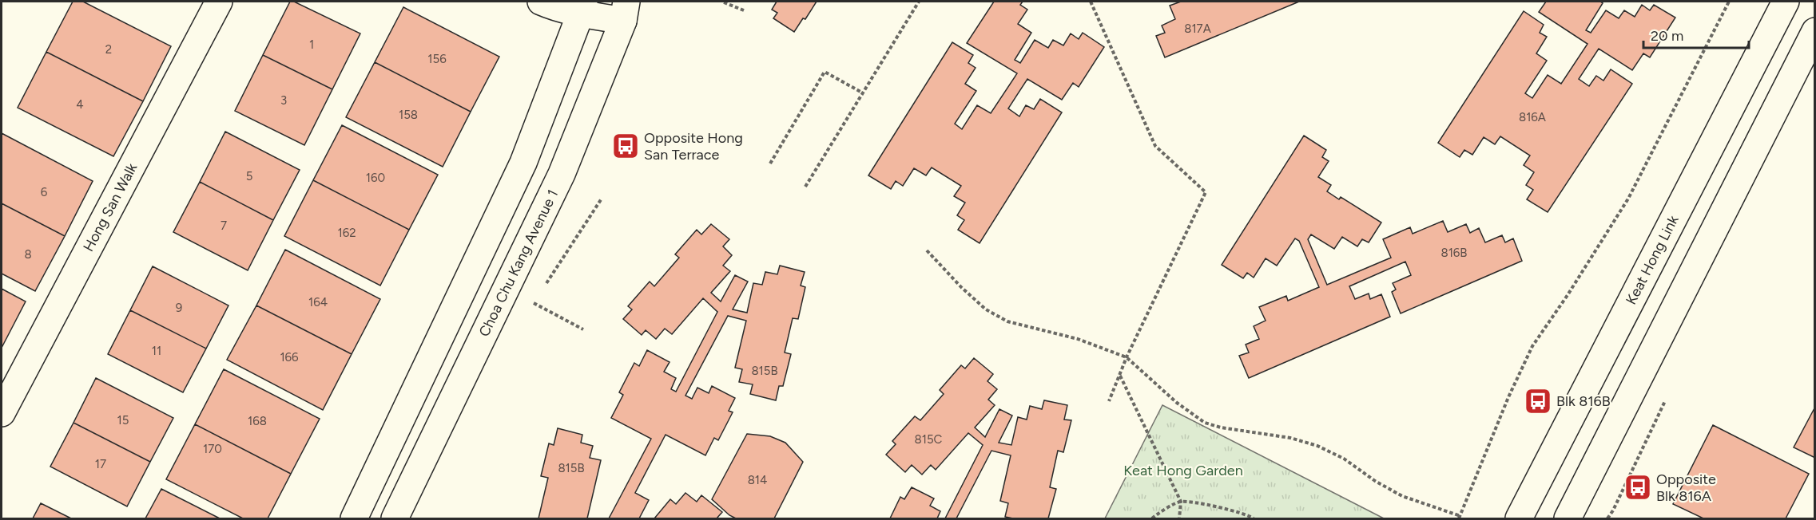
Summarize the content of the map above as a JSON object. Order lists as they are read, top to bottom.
{
  "streets": {
    "street": ["Hong San Walk", "Keat Hong Link", "Choa Chu Kang Avenue 1"]
  },
  "parks": ["Keat Hong Garden"],
  "places": {
    "bus stop": ["Opposite Hong San Terrace", "Blk 816B", "Opposite Blk 816A"]
  },
  "house_numbers": [
    "817A",
    "1",
    "2",
    "156",
    "3",
    "4",
    "158",
    "816A",
    "5",
    "160",
    "6",
    "7",
    "162",
    "816B",
    "8",
    "164",
    "9",
    "11",
    "166",
    "815B",
    "15",
    "168",
    "815C",
    "170",
    "17",
    "815B",
    "814"
  ],
  "scale_bar": "20 m"
}
